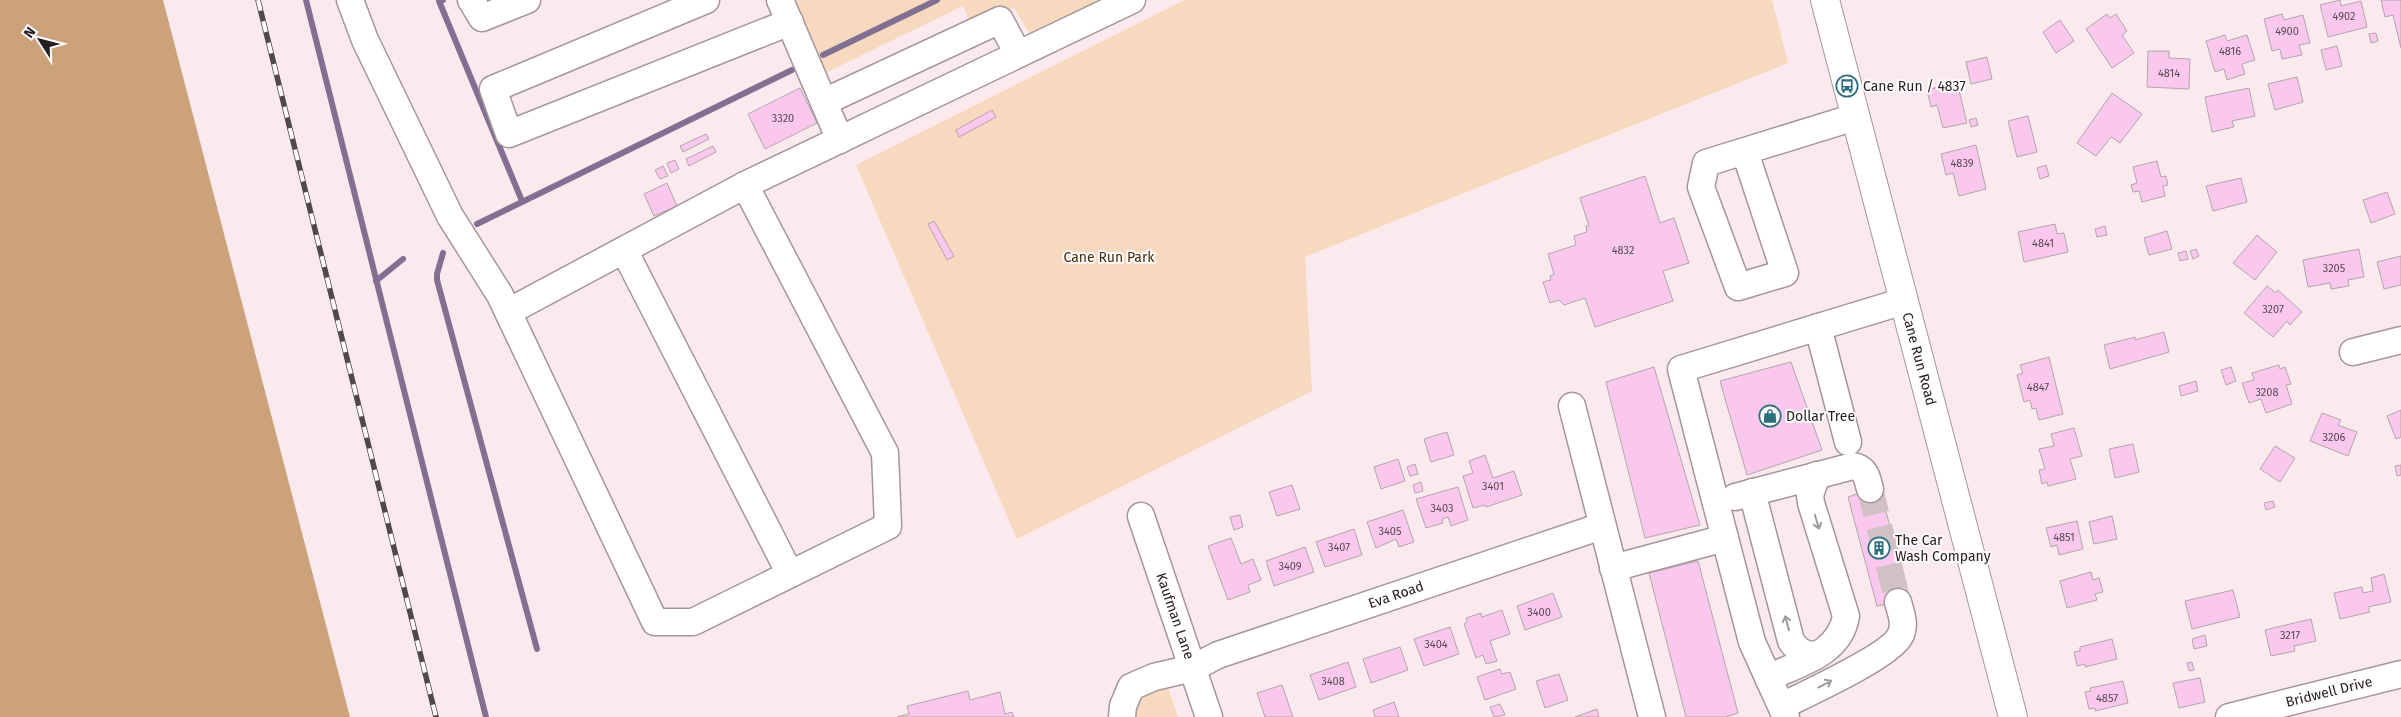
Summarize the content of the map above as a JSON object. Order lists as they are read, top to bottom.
{
  "streets": {
    "highway": ["Cane Run Road"],
    "street": ["Eva Road", "Kaufman Lane", "Bridwell Drive"]
  },
  "crossings": [
    ["Eva Road", "Kaufman Lane"]
  ],
  "parks": ["Cane Run Park"],
  "places": {
    "bus stop": ["Cane Run / 4837"],
    "shop": ["Dollar Tree"],
    "building": ["The Car Wash Company"]
  },
  "house_numbers": [
    "4902",
    "4900",
    "4816",
    "4814",
    "3320",
    "4839",
    "4841",
    "4832",
    "3205",
    "3207",
    "4847",
    "3208",
    "3206",
    "3401",
    "3403",
    "3405",
    "4851",
    "3407",
    "3409",
    "3400",
    "3217",
    "3404",
    "3408",
    "4857"
  ],
  "north": "top left"
}
